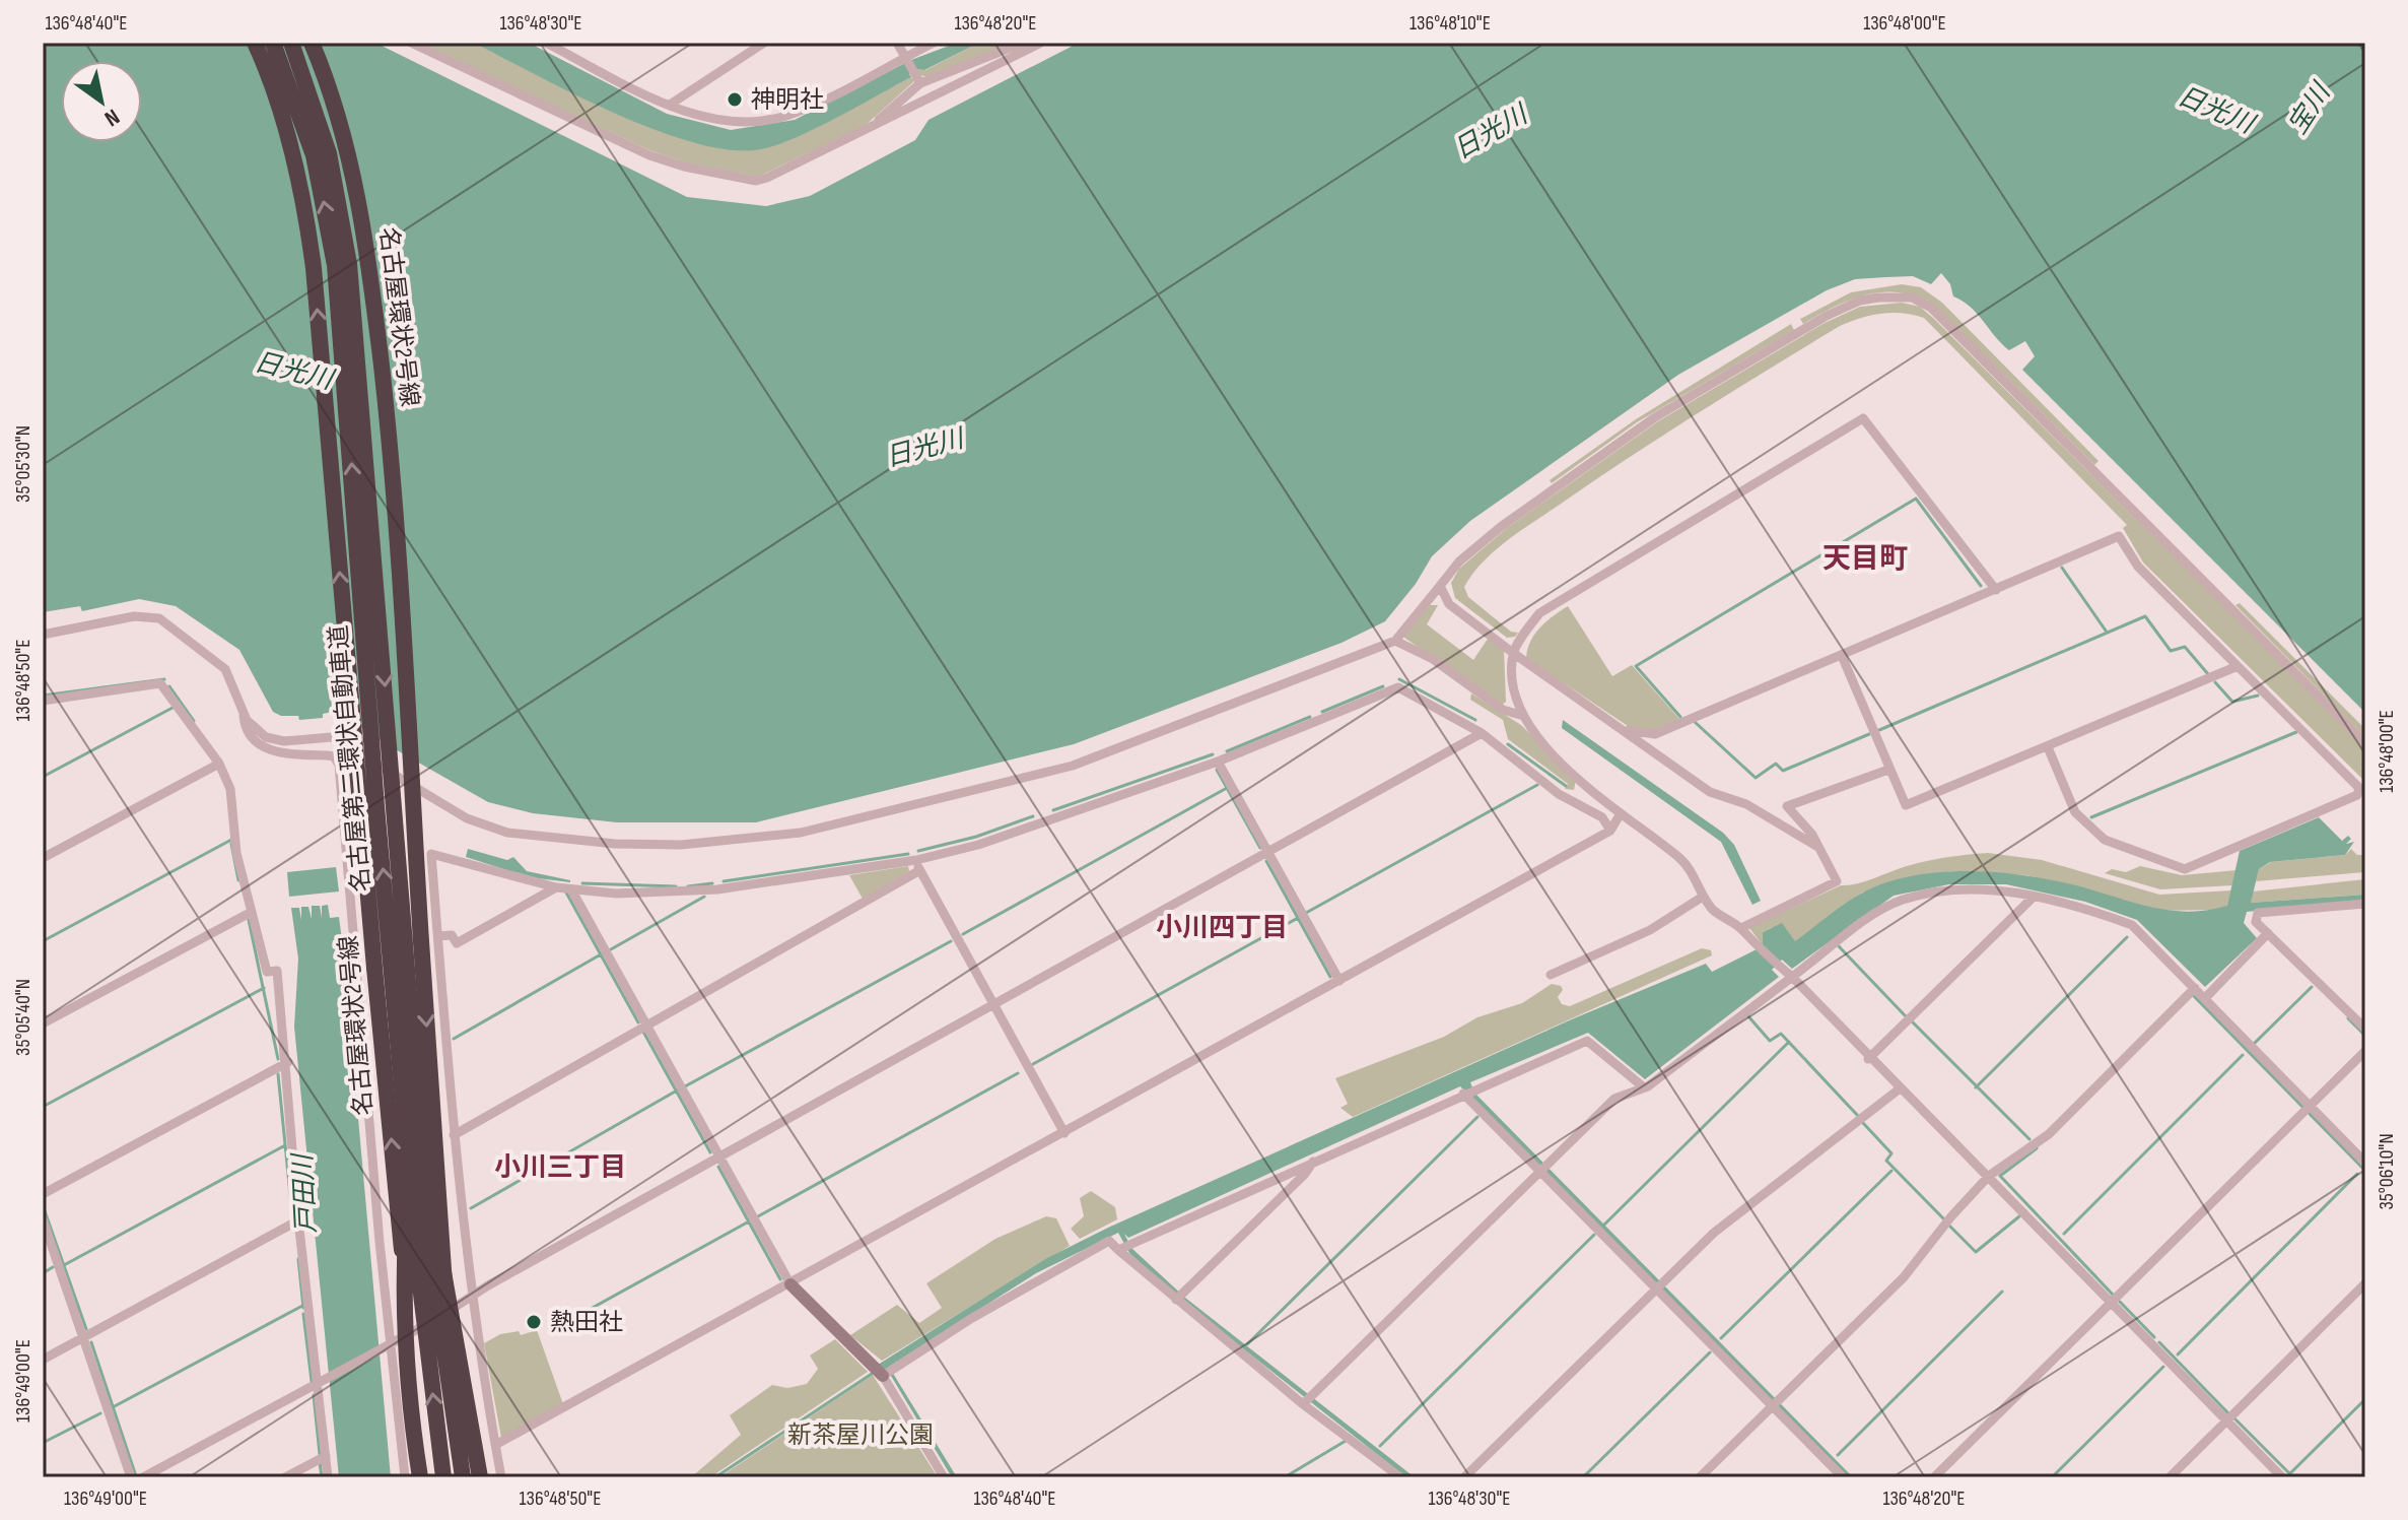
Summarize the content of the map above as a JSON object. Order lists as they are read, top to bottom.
{
  "streets": {
    "highway": ["名古屋環状2号線", "名古屋第二環状自動車道"]
  },
  "districts": ["天目町", "小川四丁目", "小川三丁目"],
  "water": ["宝川", "日光川", "戸田川"],
  "parks": ["新茶屋川公園"],
  "places": ["神明社", "熱田社"],
  "north": "bottom right",
  "coordinates": [
    "136°48'40\"E",
    "136°48'30\"E",
    "136°48'20\"E",
    "136°48'10\"E",
    "136°48'00\"E",
    "35°05'30\"N",
    "136°48'50\"E",
    "35°05'40\"N",
    "35°06'10\"N",
    "136°49'00\"E"
  ]
}
